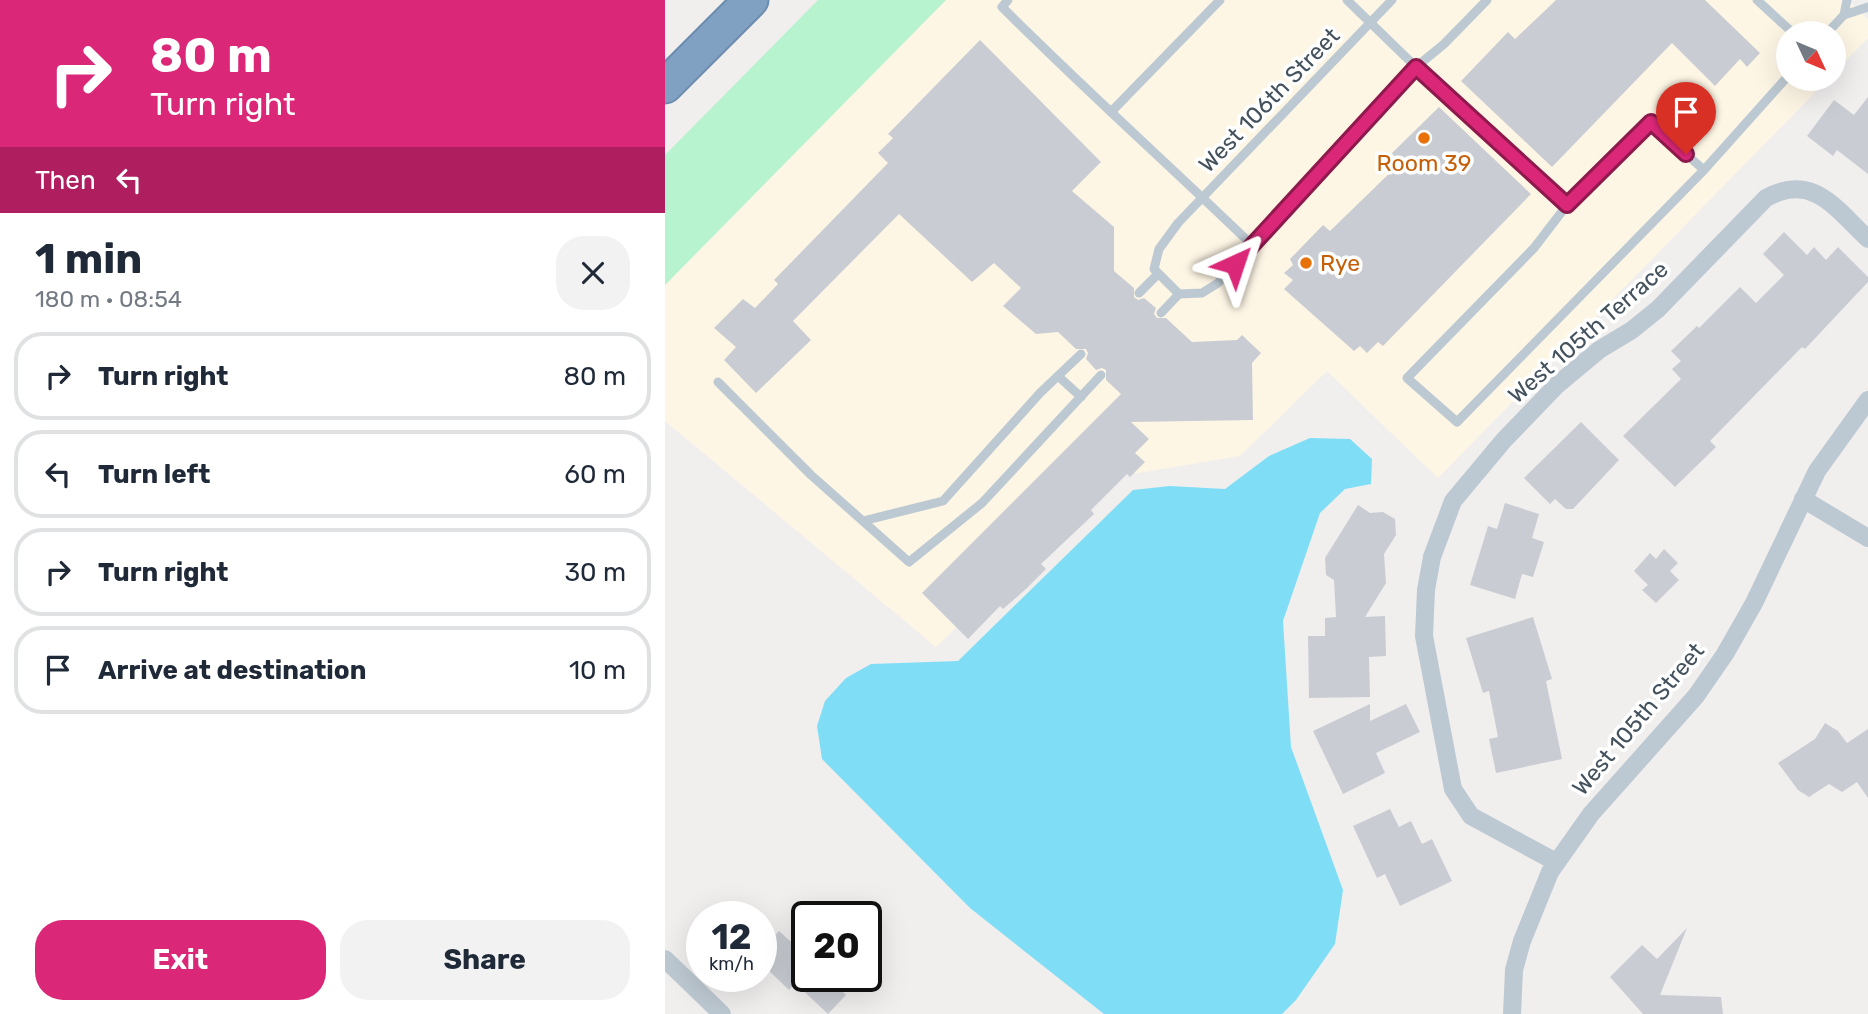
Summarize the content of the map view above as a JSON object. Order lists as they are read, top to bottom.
{
  "streets": {
    "street": ["West 105th Terrace", "West 105th Street"],
    "lane": ["West 106th Street"]
  },
  "crossings": [
    ["West 105th Terrace", "West 105th Street"]
  ],
  "places": ["Room 39", "Rye"],
  "north": "bottom right",
  "page": {
    "turn": ["80 m", "Turn right"],
    "then": "Then",
    "heading": ["1 min", "180 m · 08:54"],
    "list": [
      {
        "name": "Turn right",
        "value": "80 m"
      },
      {
        "name": "Turn left",
        "value": "60 m"
      },
      {
        "name": "Turn right",
        "value": "30 m"
      },
      {
        "name": "Arrive at destination",
        "value": "10 m"
      }
    ],
    "speed": "12 km/h",
    "limit": "20",
    "buttons": ["Exit", "Share"]
  }
}
